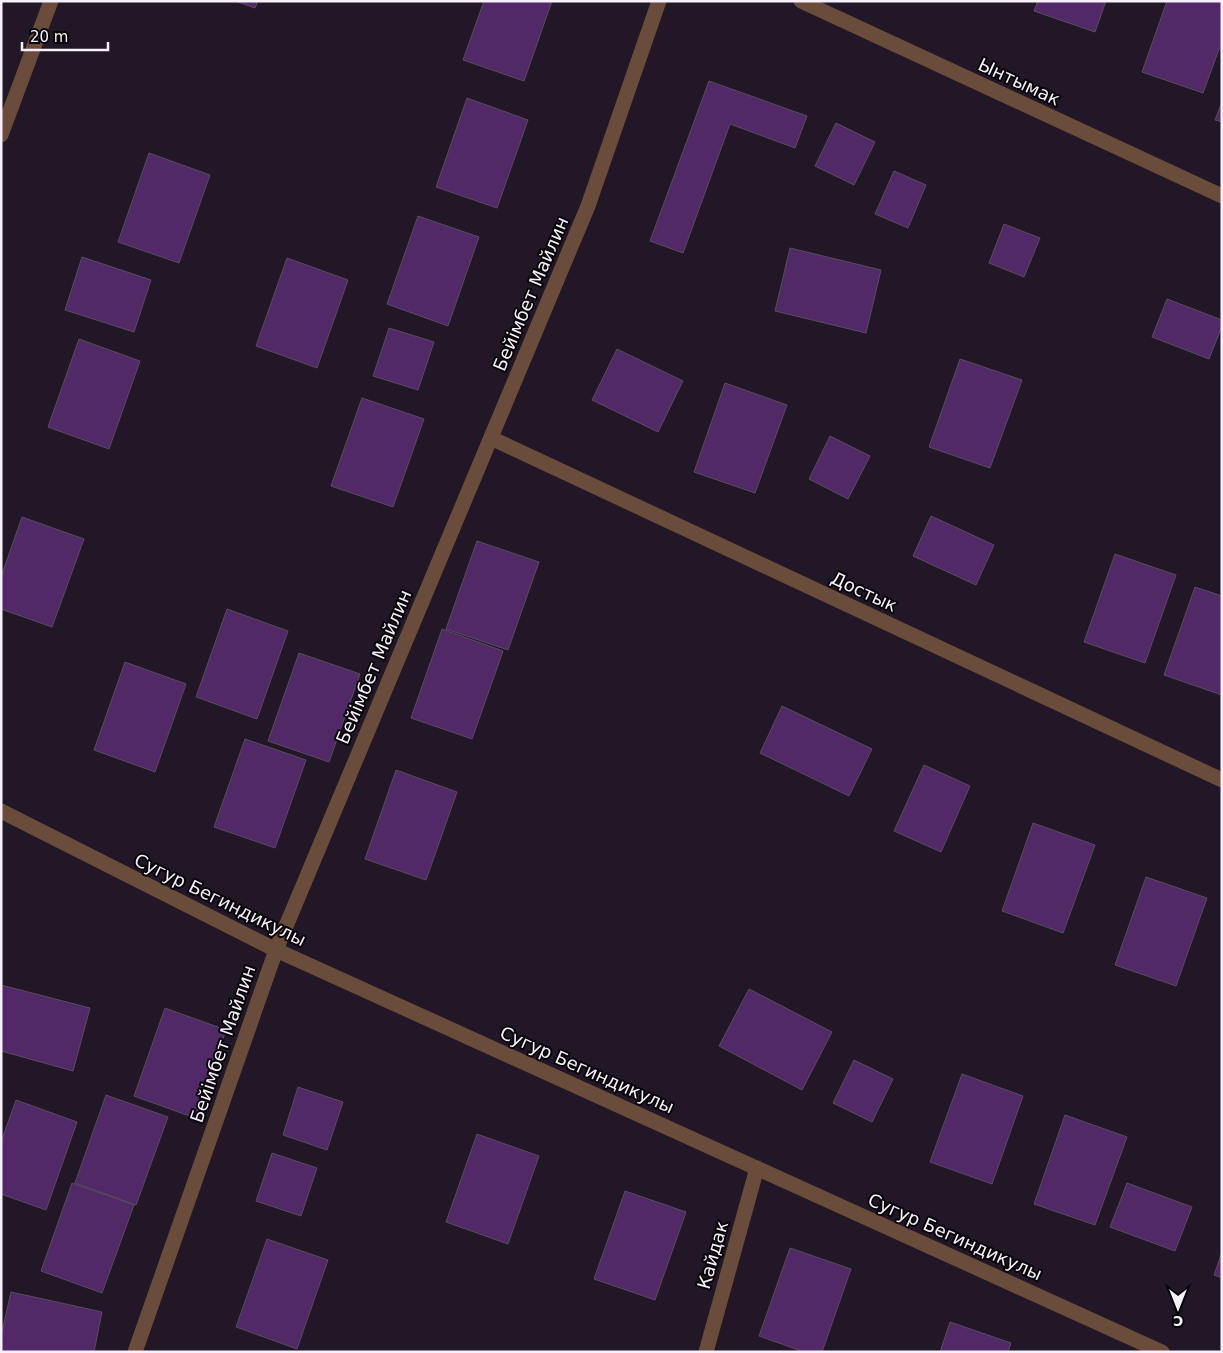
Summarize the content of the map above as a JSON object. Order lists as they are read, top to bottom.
{
  "streets": {
    "street": [
      "Ынтымак",
      "Бейімбет Майлин",
      "Достык",
      "Сугур Бегиндикулы",
      "Кайдак"
    ]
  },
  "crossings": [
    ["Бейімбет Майлин", "Достык"],
    ["Бейімбет Майлин", "Сугур Бегиндикулы"],
    ["Сугур Бегиндикулы", "Кайдак"]
  ],
  "scale_bar": "20 m",
  "north": "bottom"
}
